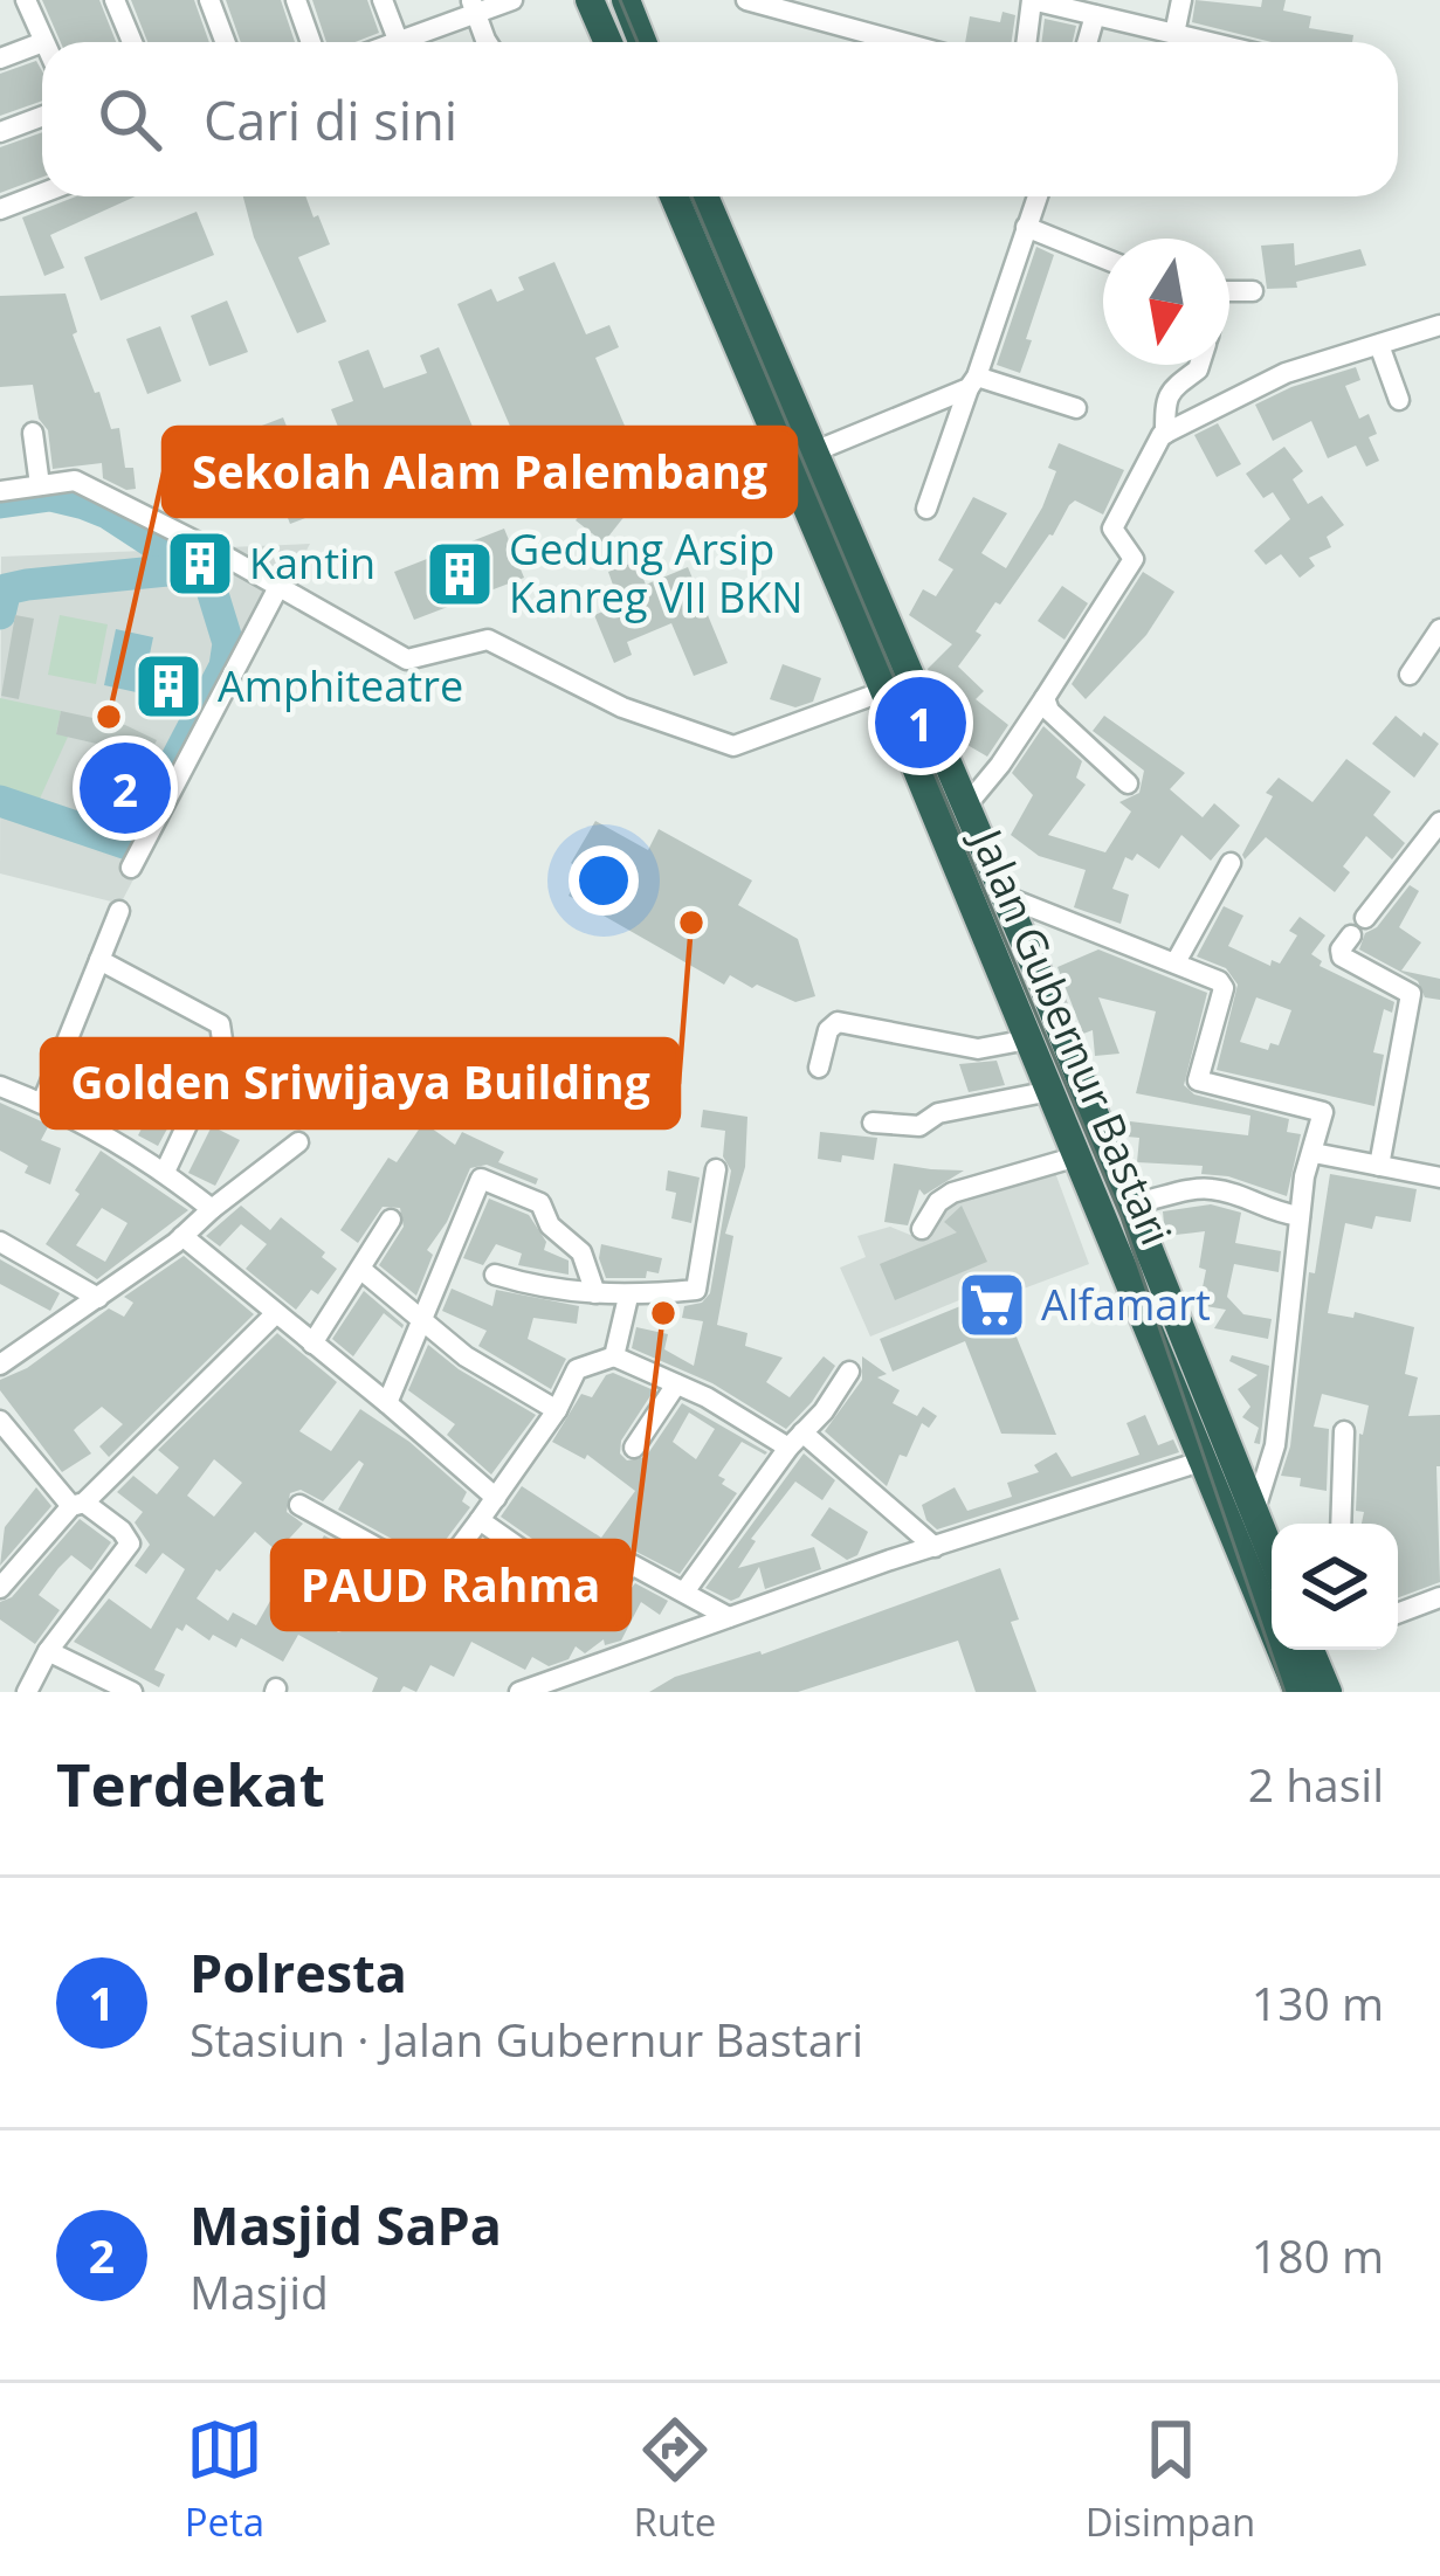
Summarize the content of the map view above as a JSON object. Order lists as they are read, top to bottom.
{
  "streets": {
    "highway": ["Jalan Gubernur Bastari"]
  },
  "places": {
    "building": ["Kantin", "Gedung Arsip Kanreg VII BKN", "Amphiteatre"],
    "other": ["Sekolah Alam Palembang", "Golden Sriwijaya Building", "PAUD Rahma"],
    "supermarket": ["Alfamart"]
  },
  "north": "bottom",
  "page": {
    "search": "Cari di sini",
    "pins": ["1", "2"],
    "heading": ["Terdekat", "2 hasil"],
    "list": [
      {
        "mark": "1",
        "name": "Polresta",
        "note": "Stasiun · Jalan Gubernur Bastari",
        "value": "130 m"
      },
      {
        "mark": "2",
        "name": "Masjid SaPa",
        "note": "Masjid",
        "value": "180 m"
      }
    ],
    "nav": ["Peta", "Rute", "Disimpan"]
  }
}
